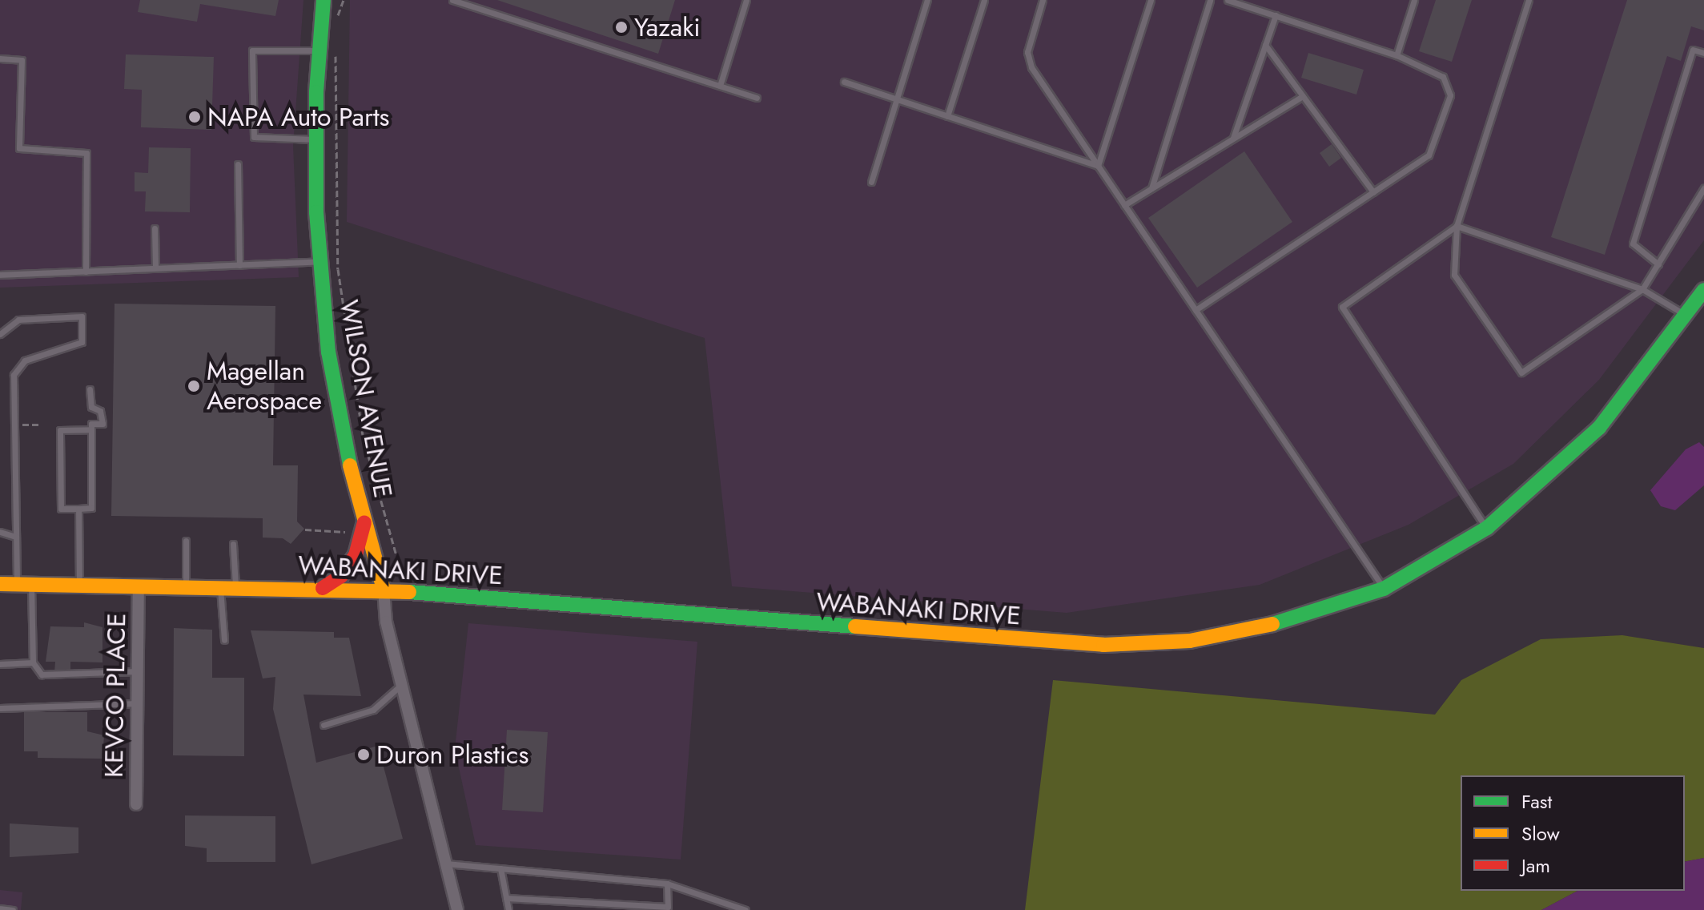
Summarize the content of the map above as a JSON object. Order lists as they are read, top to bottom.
{
  "streets": {
    "street": ["WILSON AVENUE", "WABANAKI DRIVE", "KEVCO PLACE"]
  },
  "crossings": [
    ["WILSON AVENUE", "WABANAKI DRIVE"],
    ["WABANAKI DRIVE", "KEVCO PLACE"]
  ],
  "places": [
    "Yazaki",
    "NAPA Auto Parts",
    "Magellan Aerospace",
    "Duron Plastics"
  ],
  "legend": ["Fast", "Slow", "Jam"]
}
